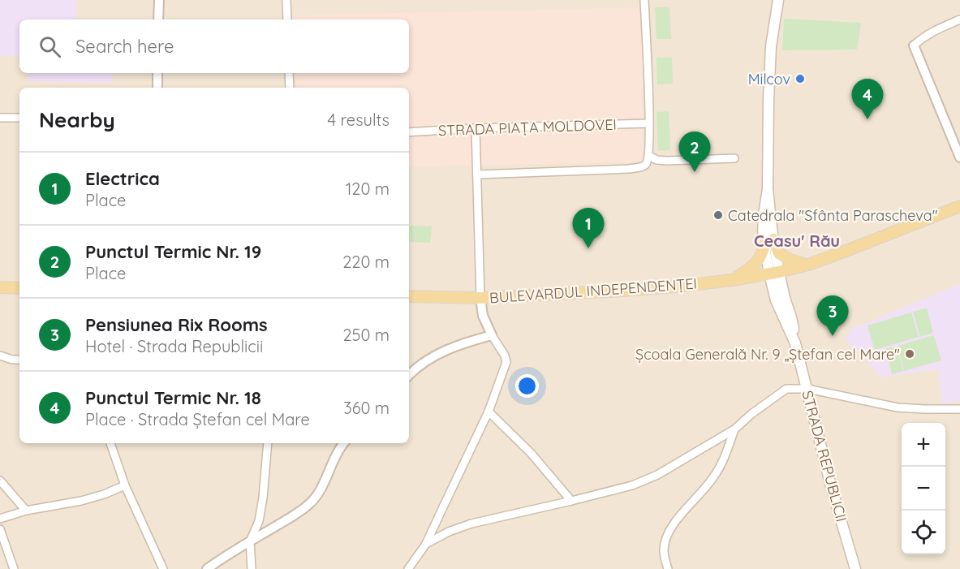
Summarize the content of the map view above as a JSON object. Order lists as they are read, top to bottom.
{
  "streets": {
    "main road": ["BULEVARDUL INDEPENDENȚEI", "STRADA REPUBLICII"],
    "street": ["STRADA PIAȚA MOLDOVEI"]
  },
  "crossings": [
    ["BULEVARDUL INDEPENDENȚEI", "STRADA REPUBLICII"]
  ],
  "districts": ["Ceasu' Rău"],
  "places": ["Milcov", "Catedrala \"Sfânta Parascheva\"", "Școala Generală Nr. 9 „Ștefan cel Mare\""],
  "page": {
    "search": "Search here",
    "pins": [
      "4",
      "2",
      "1",
      "3"
    ],
    "heading": ["Nearby", "4 results"],
    "list": [
      {
        "mark": "1",
        "name": "Electrica",
        "note": "Place",
        "value": "120 m"
      },
      {
        "mark": "2",
        "name": "Punctul Termic Nr. 19",
        "note": "Place",
        "value": "220 m"
      },
      {
        "mark": "3",
        "name": "Pensiunea Rix Rooms",
        "note": "Hotel · Strada Republicii",
        "value": "250 m"
      },
      {
        "mark": "4",
        "name": "Punctul Termic Nr. 18",
        "note": "Place · Strada Ștefan cel Mare",
        "value": "360 m"
      }
    ],
    "map_buttons": ["+", "−"]
  }
}
